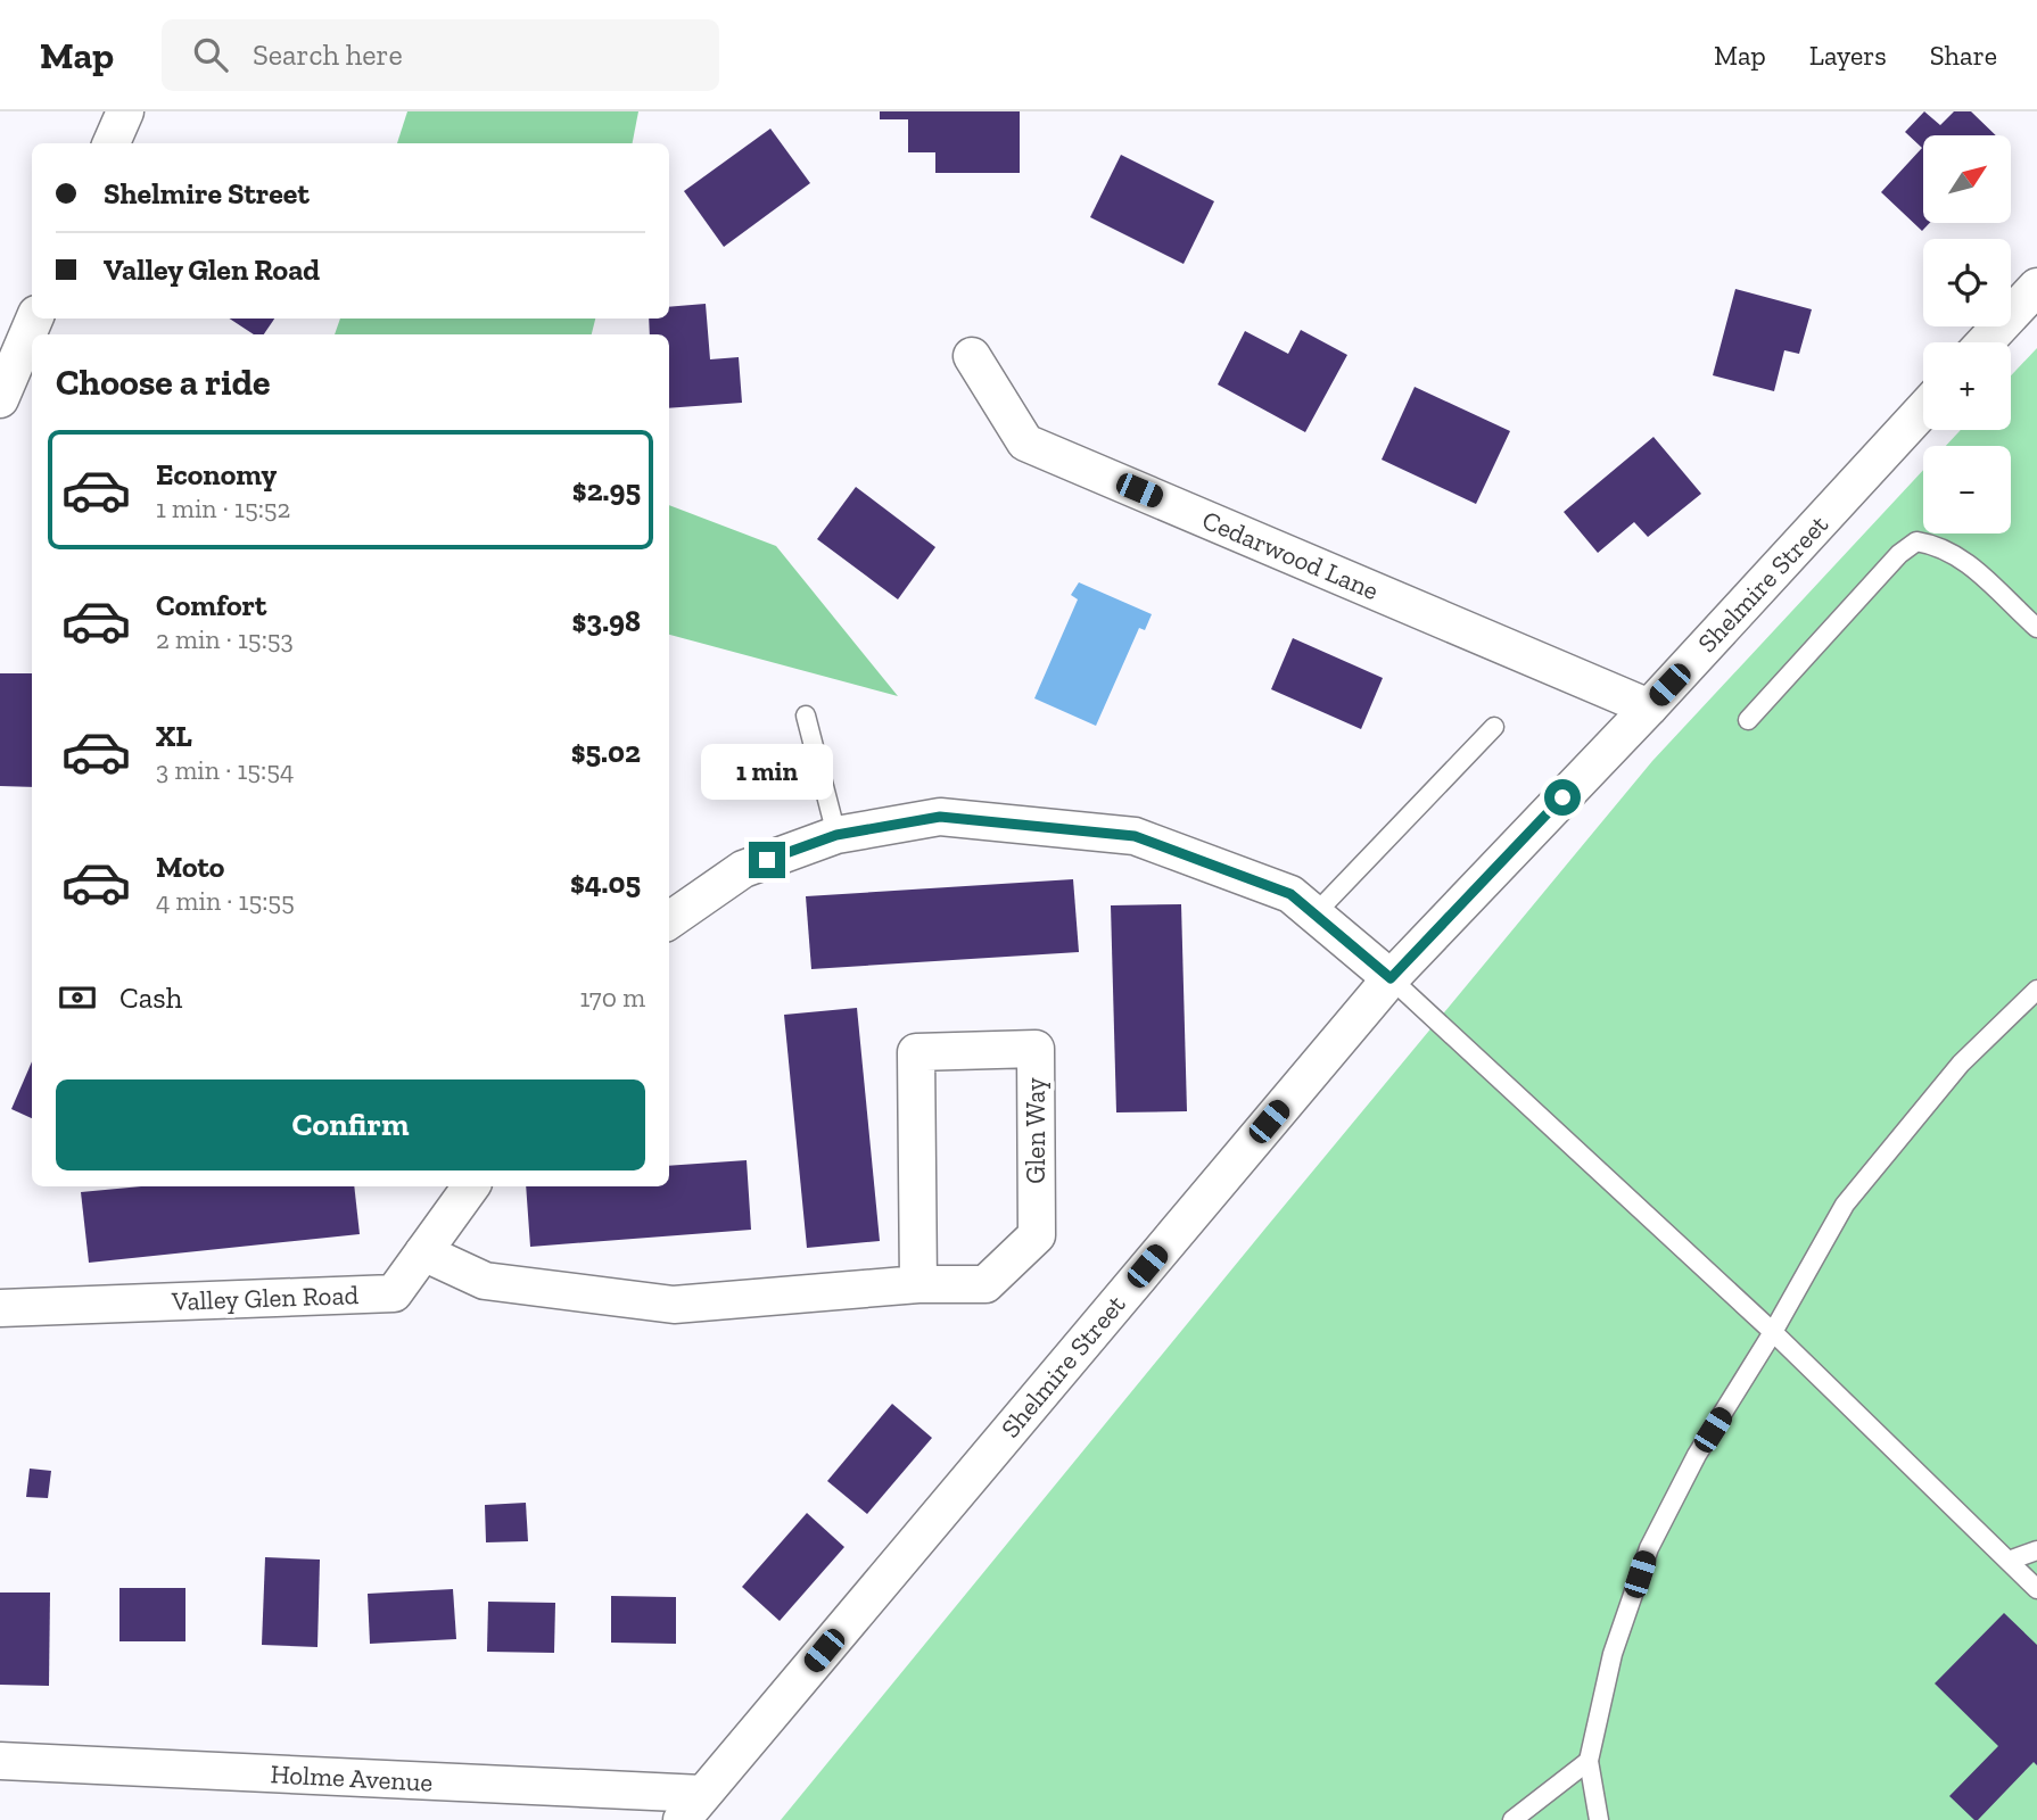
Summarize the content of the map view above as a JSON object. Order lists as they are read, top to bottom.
{
  "streets": {
    "street": [
      "Cedarwood Lane",
      "Shelmire Street",
      "Glen Way",
      "Valley Glen Road",
      "Holme Avenue"
    ]
  },
  "crossings": [
    ["Cedarwood Lane", "Shelmire Street"],
    ["Shelmire Street", "Holme Avenue"],
    ["Glen Way", "Valley Glen Road"]
  ],
  "north": "top right",
  "page": {
    "header": "Map",
    "search": "Search here",
    "nav": ["Map", "Layers", "Share"],
    "map_buttons": ["+", "−"],
    "banner": ["Shelmire Street", "Valley Glen Road"],
    "heading": "Choose a ride",
    "list": [
      {
        "name": "Economy",
        "note": "1 min · 15:52",
        "value": "$2.95"
      },
      {
        "name": "Comfort",
        "note": "2 min · 15:53",
        "value": "$3.98"
      },
      {
        "name": "XL",
        "note": "3 min · 15:54",
        "value": "$5.02"
      },
      {
        "name": "Moto",
        "note": "4 min · 15:55",
        "value": "$4.05"
      }
    ],
    "bubble": "1 min",
    "pay": ["Cash", "170 m"],
    "buttons": "Confirm"
  }
}
